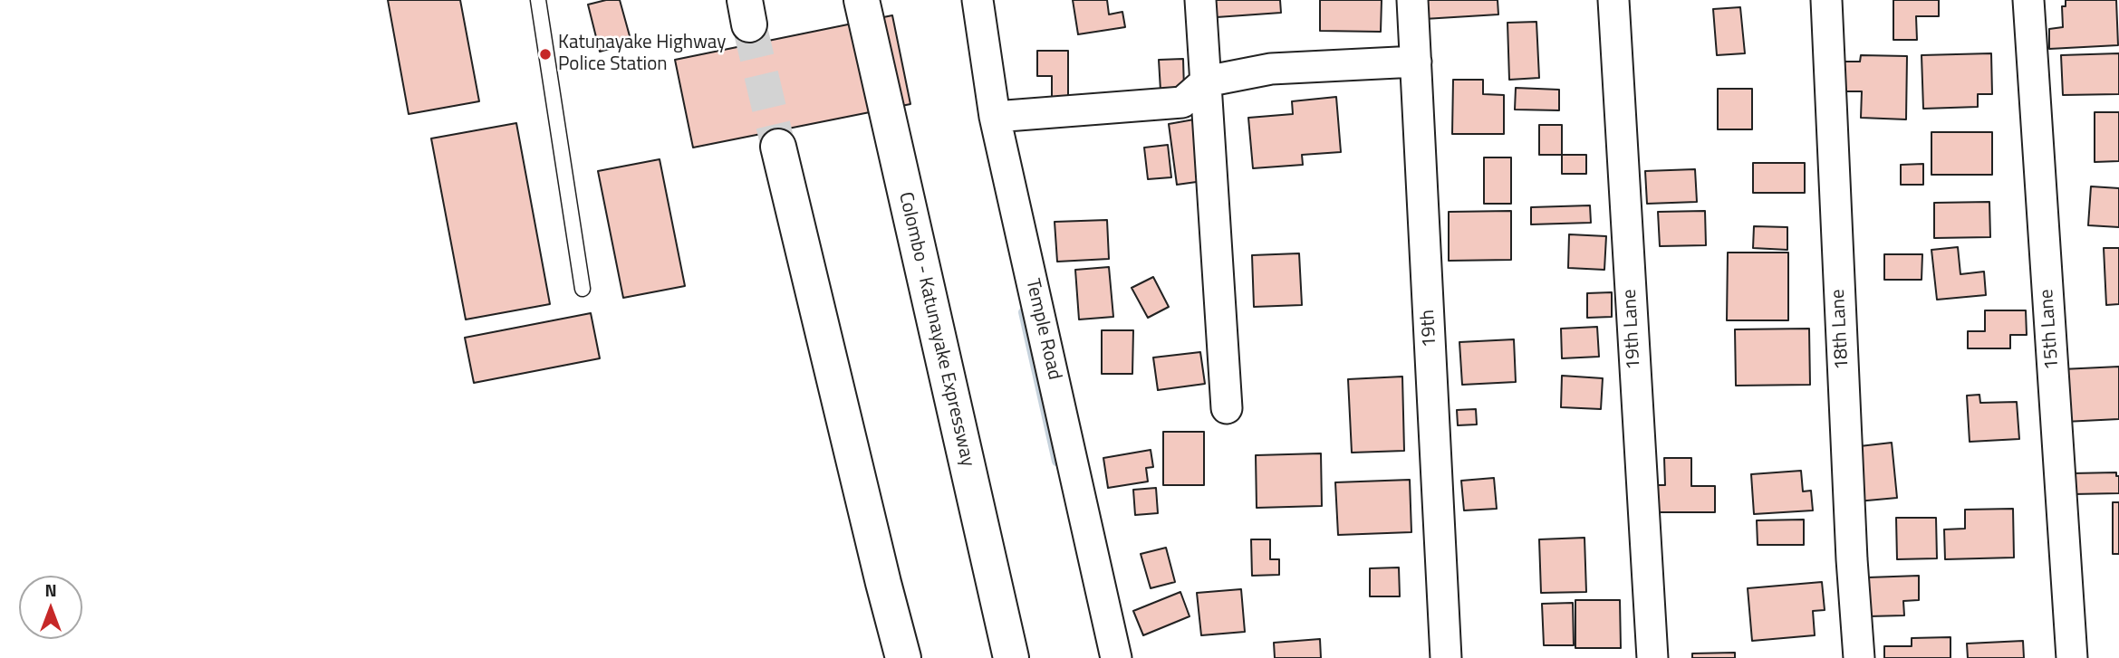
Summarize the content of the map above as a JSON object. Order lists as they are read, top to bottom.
{
  "streets": {
    "highway": ["Colombo - Katunayake Expressway"],
    "street": [
      "19th",
      "Temple Road",
      "19th Lane",
      "18th Lane",
      "15th Lane"
    ]
  },
  "places": ["Katunayake Highway Police Station"],
  "north": "top"
}
